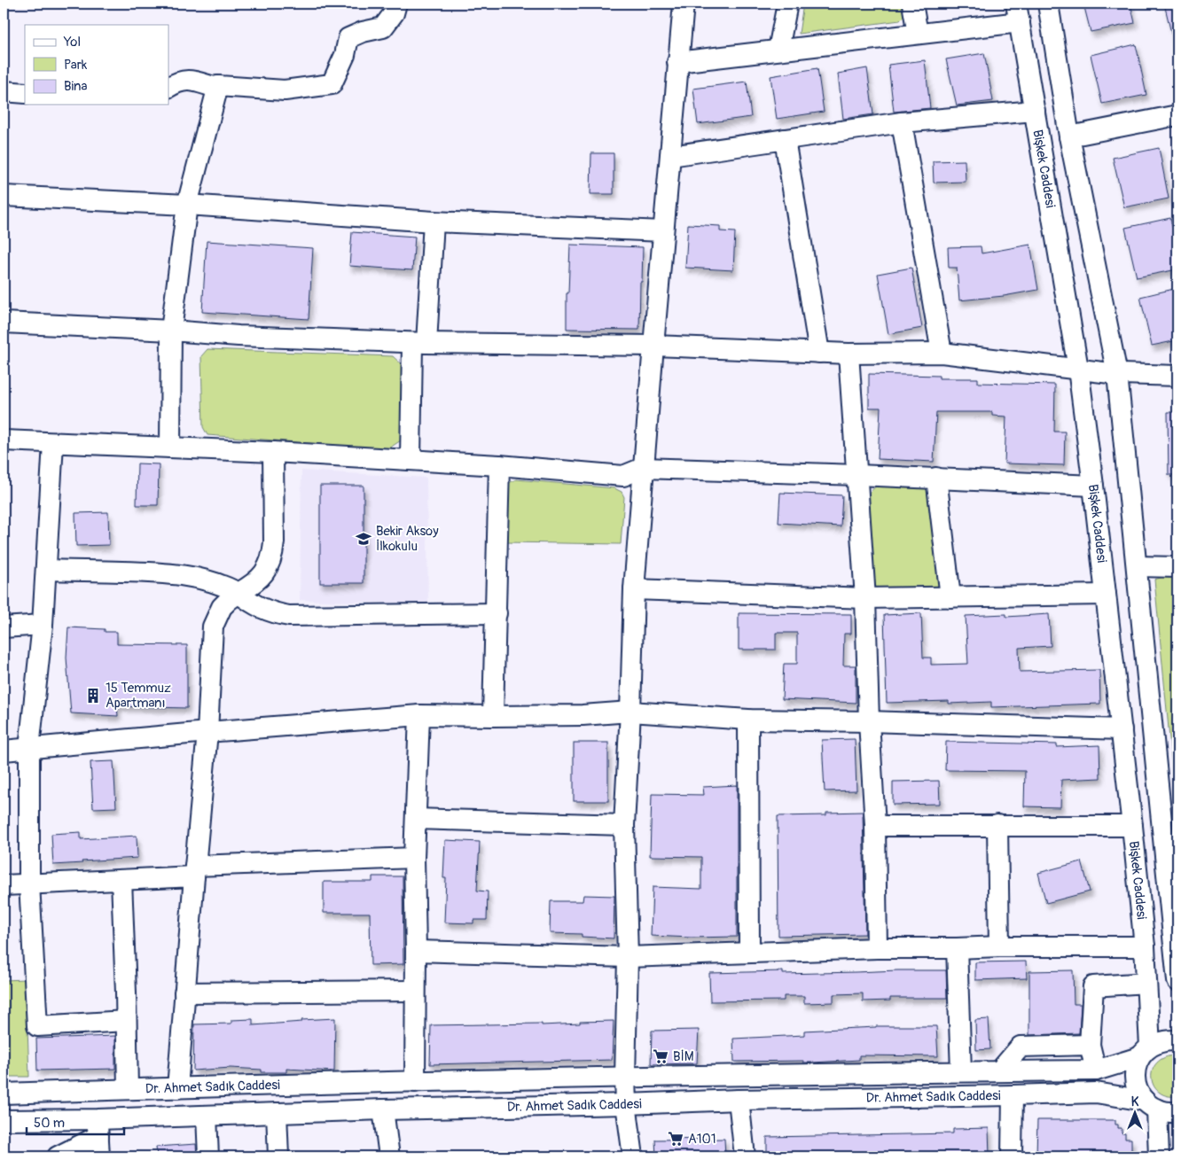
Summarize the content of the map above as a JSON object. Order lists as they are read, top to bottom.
{
  "streets": {
    "street": ["Bişkek Caddesi", "Dr. Ahmet Sadık Caddesi"]
  },
  "crossings": [
    ["Bişkek Caddesi", "Dr. Ahmet Sadık Caddesi"]
  ],
  "places": {
    "school or university": ["Bekir Aksoy İlkokulu"],
    "building": ["15 Temmuz Apartmanı"],
    "supermarket": ["BİM", "A101"]
  },
  "legend": ["Yol", "Park", "Bina"],
  "scale_bar": "50 m",
  "north": "top"
}
